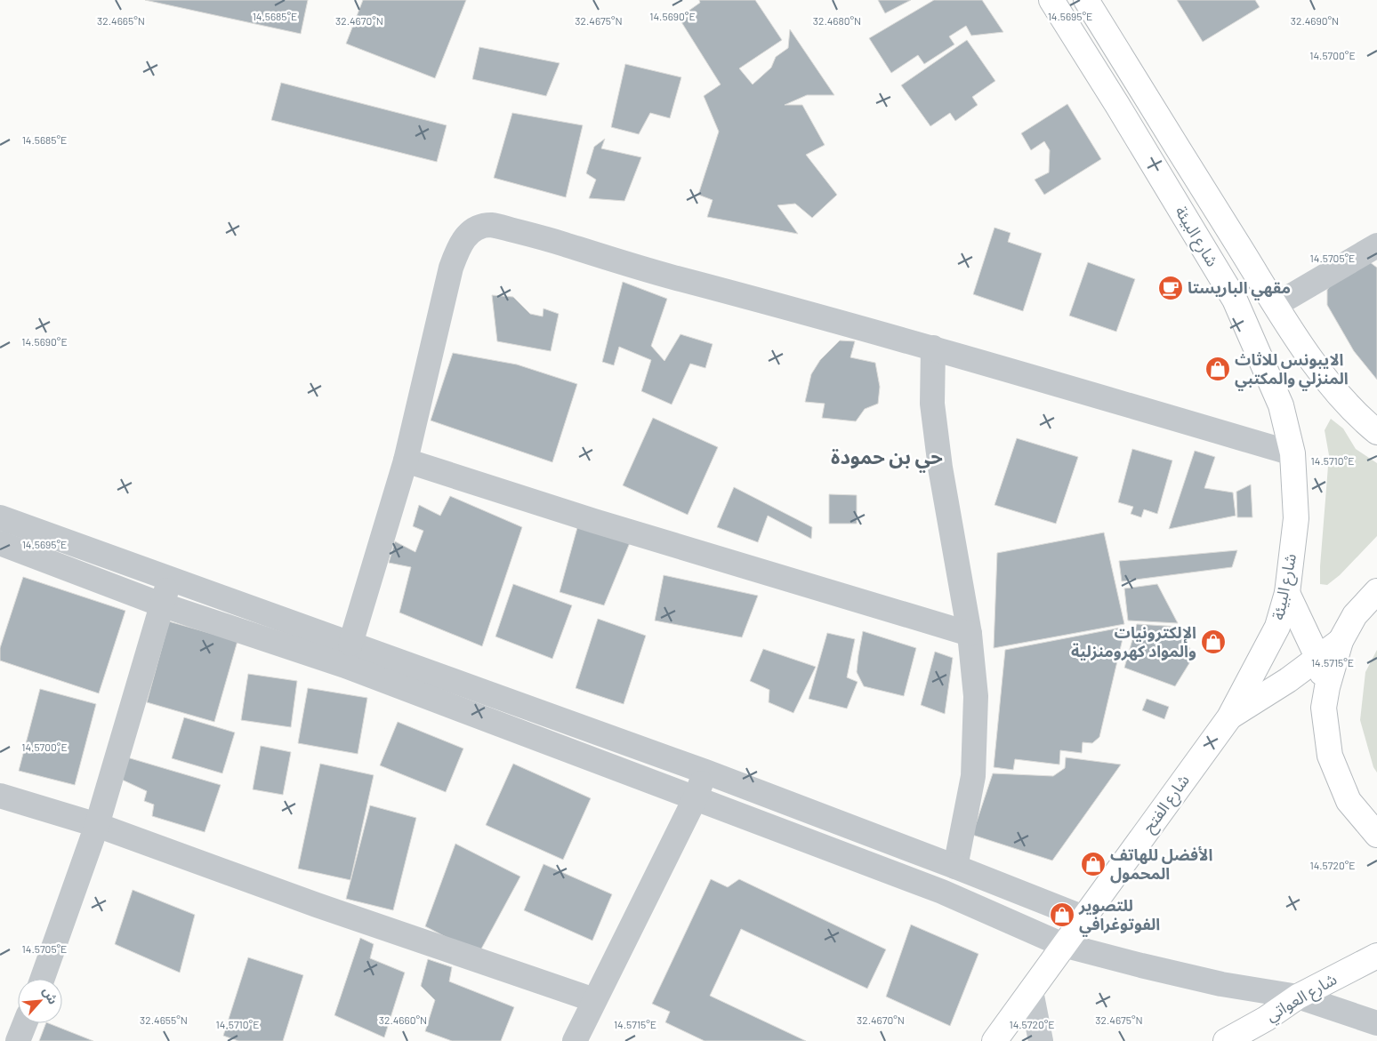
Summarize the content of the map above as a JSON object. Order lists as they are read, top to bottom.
{
  "streets": {
    "main road": ["شارع البيئة", "شارع الفتح", "شارع العواتي"]
  },
  "crossings": [
    ["شارع البيئة", "شارع الفتح"]
  ],
  "districts": ["حي بن حمودة"],
  "places": {
    "cafe": ["مقهي الباريستا"],
    "shop": [
      "الايبونس للاثاث المنزلي والمكتبي",
      "الإلكترونيات والمواد كهرومنزلية",
      "الأفضل للهاتف المحمول",
      "للتصوير الفوتوغرافي"
    ]
  },
  "north": "top right",
  "coordinates": [
    "14.5685°E",
    "14.5690°E",
    "14.5695°E",
    "32.4690°N",
    "32.4665°N",
    "32.4670°N",
    "32.4675°N",
    "32.4680°N",
    "14.5700°E",
    "14.5705°E",
    "14.5710°E",
    "14.5715°E",
    "14.5720°E",
    "32.4655°N",
    "32.4660°N"
  ]
}
